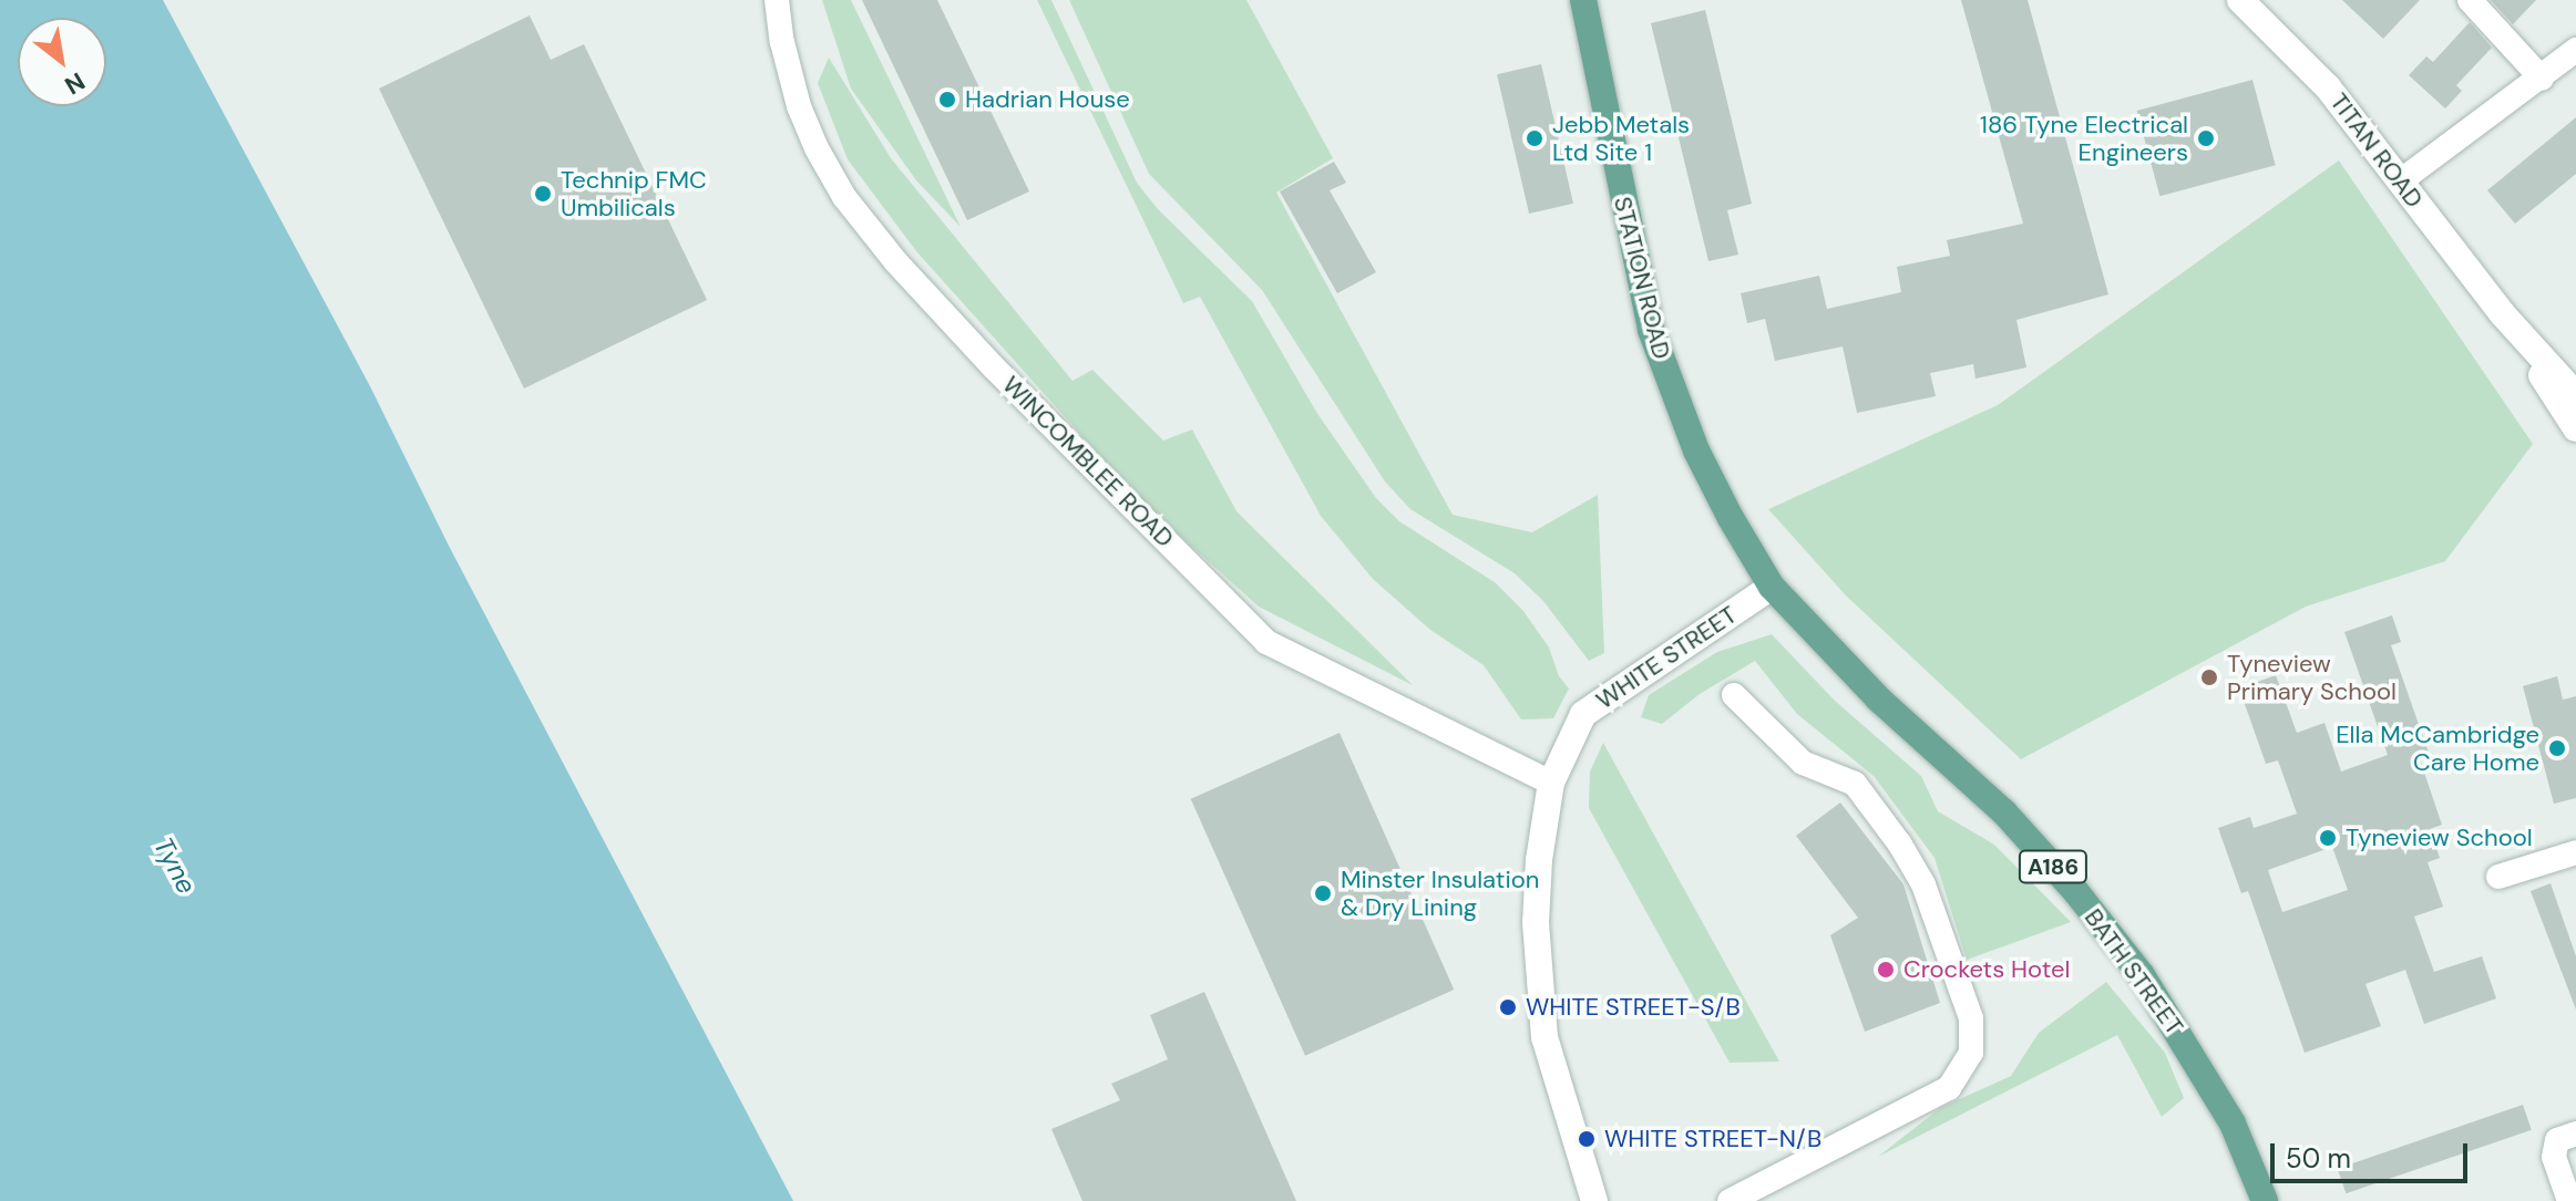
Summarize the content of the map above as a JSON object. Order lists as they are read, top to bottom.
{
  "streets": {
    "main road": ["STATION ROAD", "A186", "BATH STREET"],
    "street": ["TITAN ROAD", "WINCOMBLEE ROAD", "WHITE STREET"]
  },
  "crossings": [
    ["STATION ROAD", "WHITE STREET"],
    ["STATION ROAD", "BATH STREET"],
    ["WINCOMBLEE ROAD", "WHITE STREET"],
    ["WHITE STREET", "BATH STREET"]
  ],
  "water": ["Tyne"],
  "places": [
    "Hadrian House",
    "Jebb Metals Ltd Site 1",
    "186 Tyne Electrical Engineers",
    "Technip FMC Umbilicals",
    "Tyneview Primary School",
    "Ella McCambridge Care Home",
    "Tyneview School",
    "Minster Insulation & Dry Lining",
    "Crockets Hotel",
    "WHITE STREET-S/B",
    "WHITE STREET-N/B"
  ],
  "scale_bar": "50 m",
  "north": "bottom right"
}
